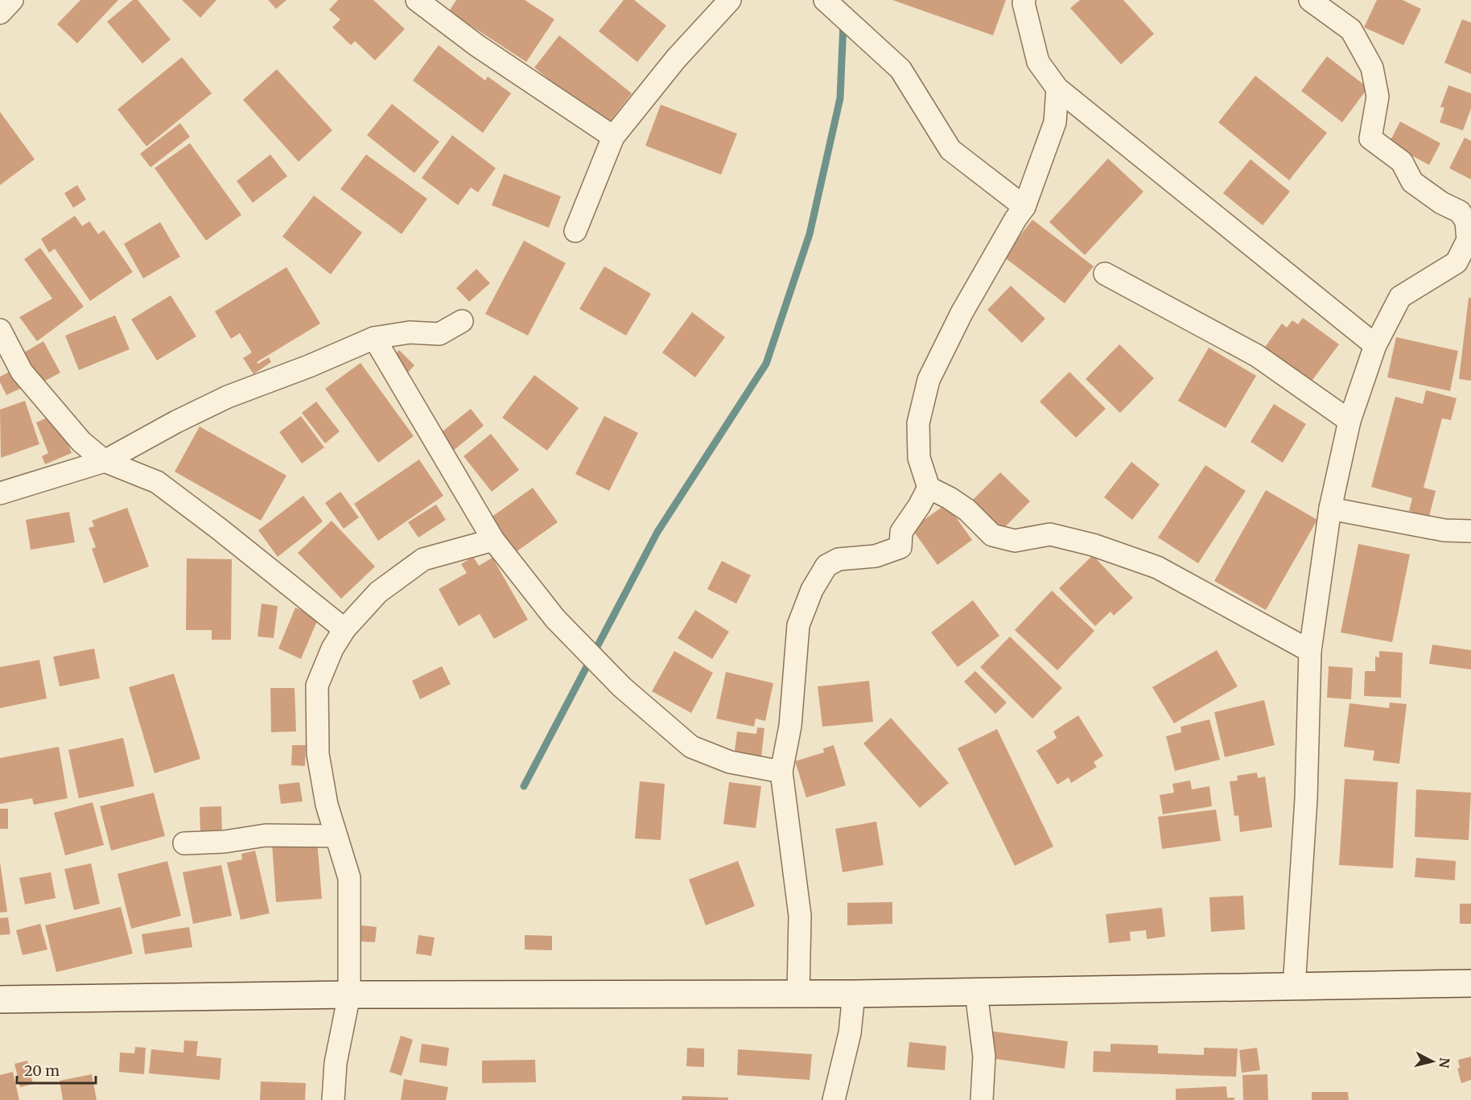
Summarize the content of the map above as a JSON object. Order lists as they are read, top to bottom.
{
  "scale_bar": "20 m",
  "north": "right"
}
